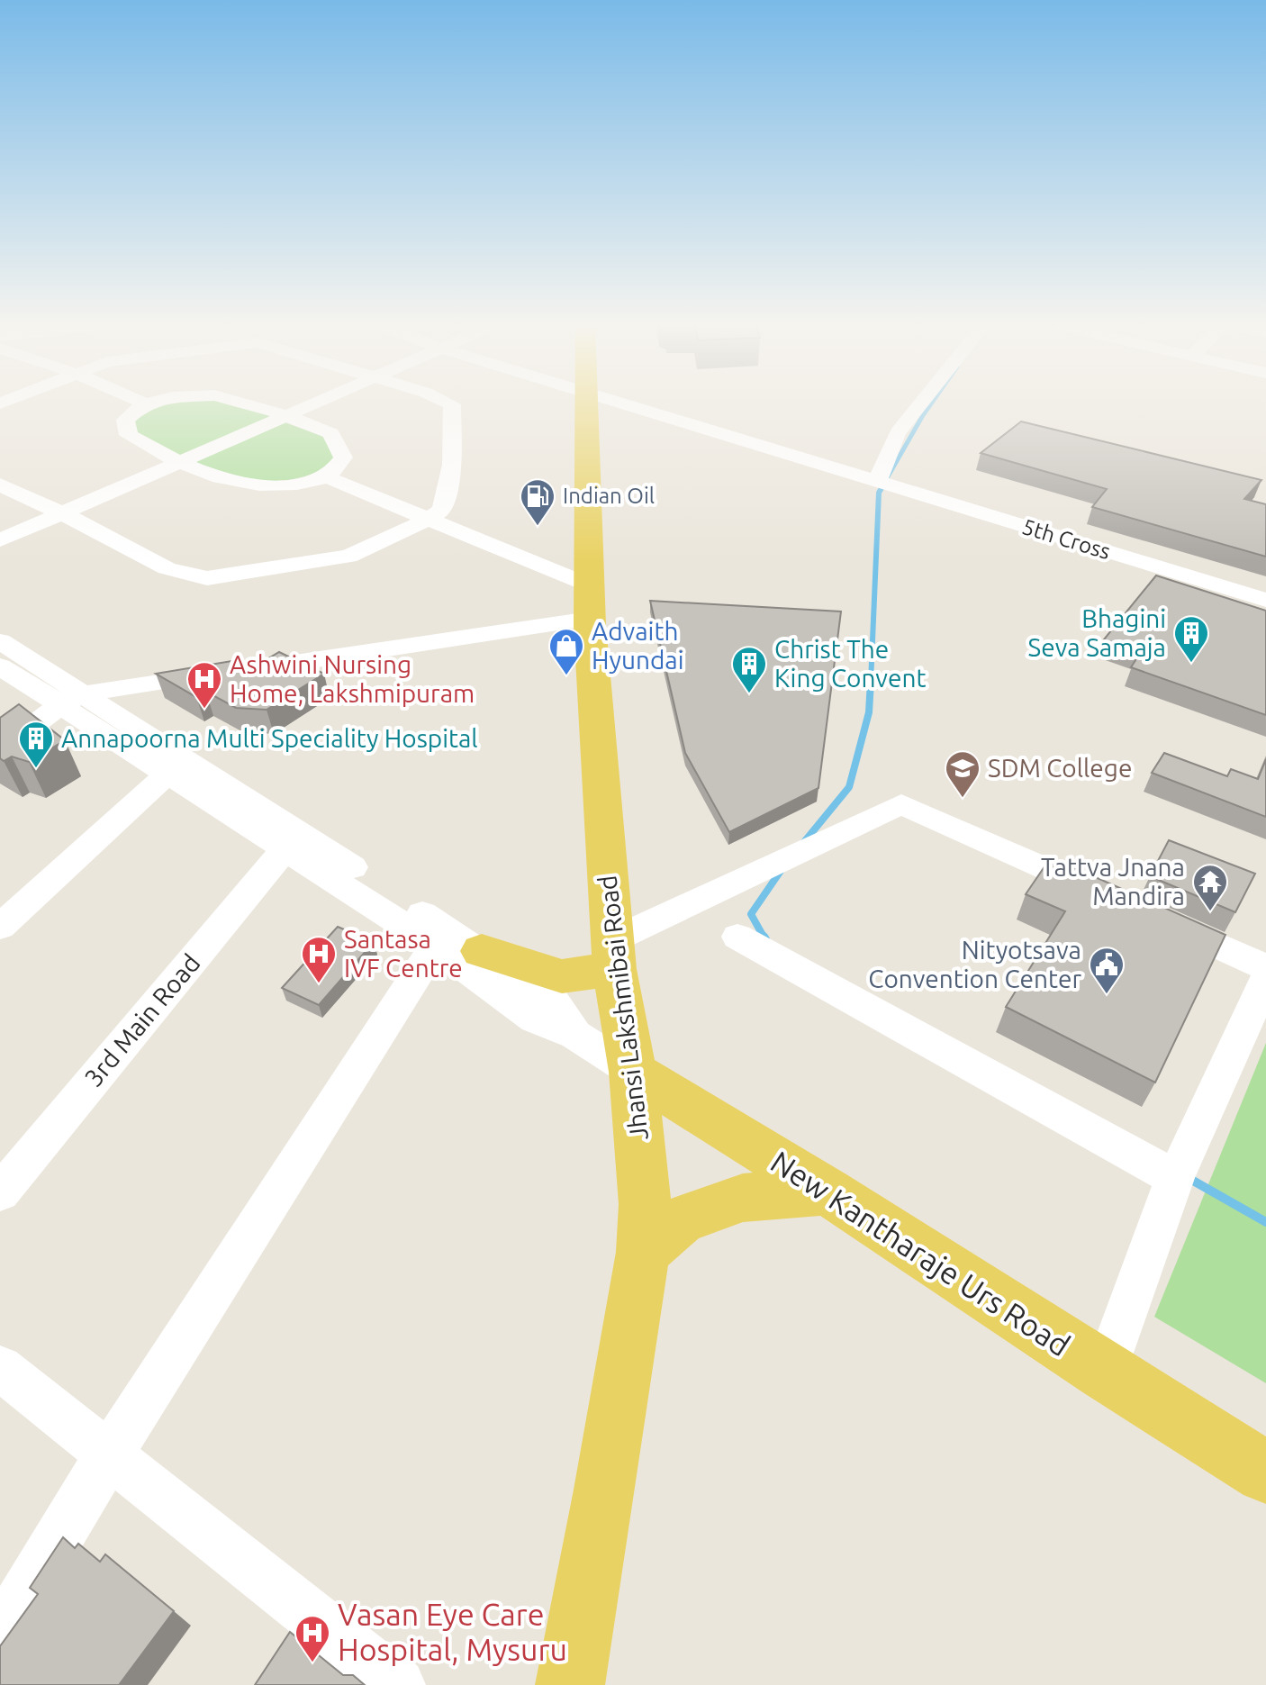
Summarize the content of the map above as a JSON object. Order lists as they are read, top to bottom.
{
  "streets": {
    "main road": ["Jhansi Lakshmibai Road", "New Kantharaje Urs Road"],
    "street": ["5th Cross", "3rd Main Road"]
  },
  "crossings": [
    ["Jhansi Lakshmibai Road", "New Kantharaje Urs Road"]
  ],
  "places": {
    "fuel station": ["Indian Oil"],
    "building": ["Bhagini Seva Samaja", "Christ The King Convent", "Annapoorna Multi Speciality Hospital"],
    "shop": ["Advaith Hyundai"],
    "hospital": ["Ashwini Nursing Home, Lakshmipuram", "Santasa IVF Centre", "Vasan Eye Care Hospital, Mysuru"],
    "school or university": ["SDM College"],
    "temple": ["Tattva Jnana Mandira"],
    "public building": ["Nityotsava Convention Center"]
  }
}
